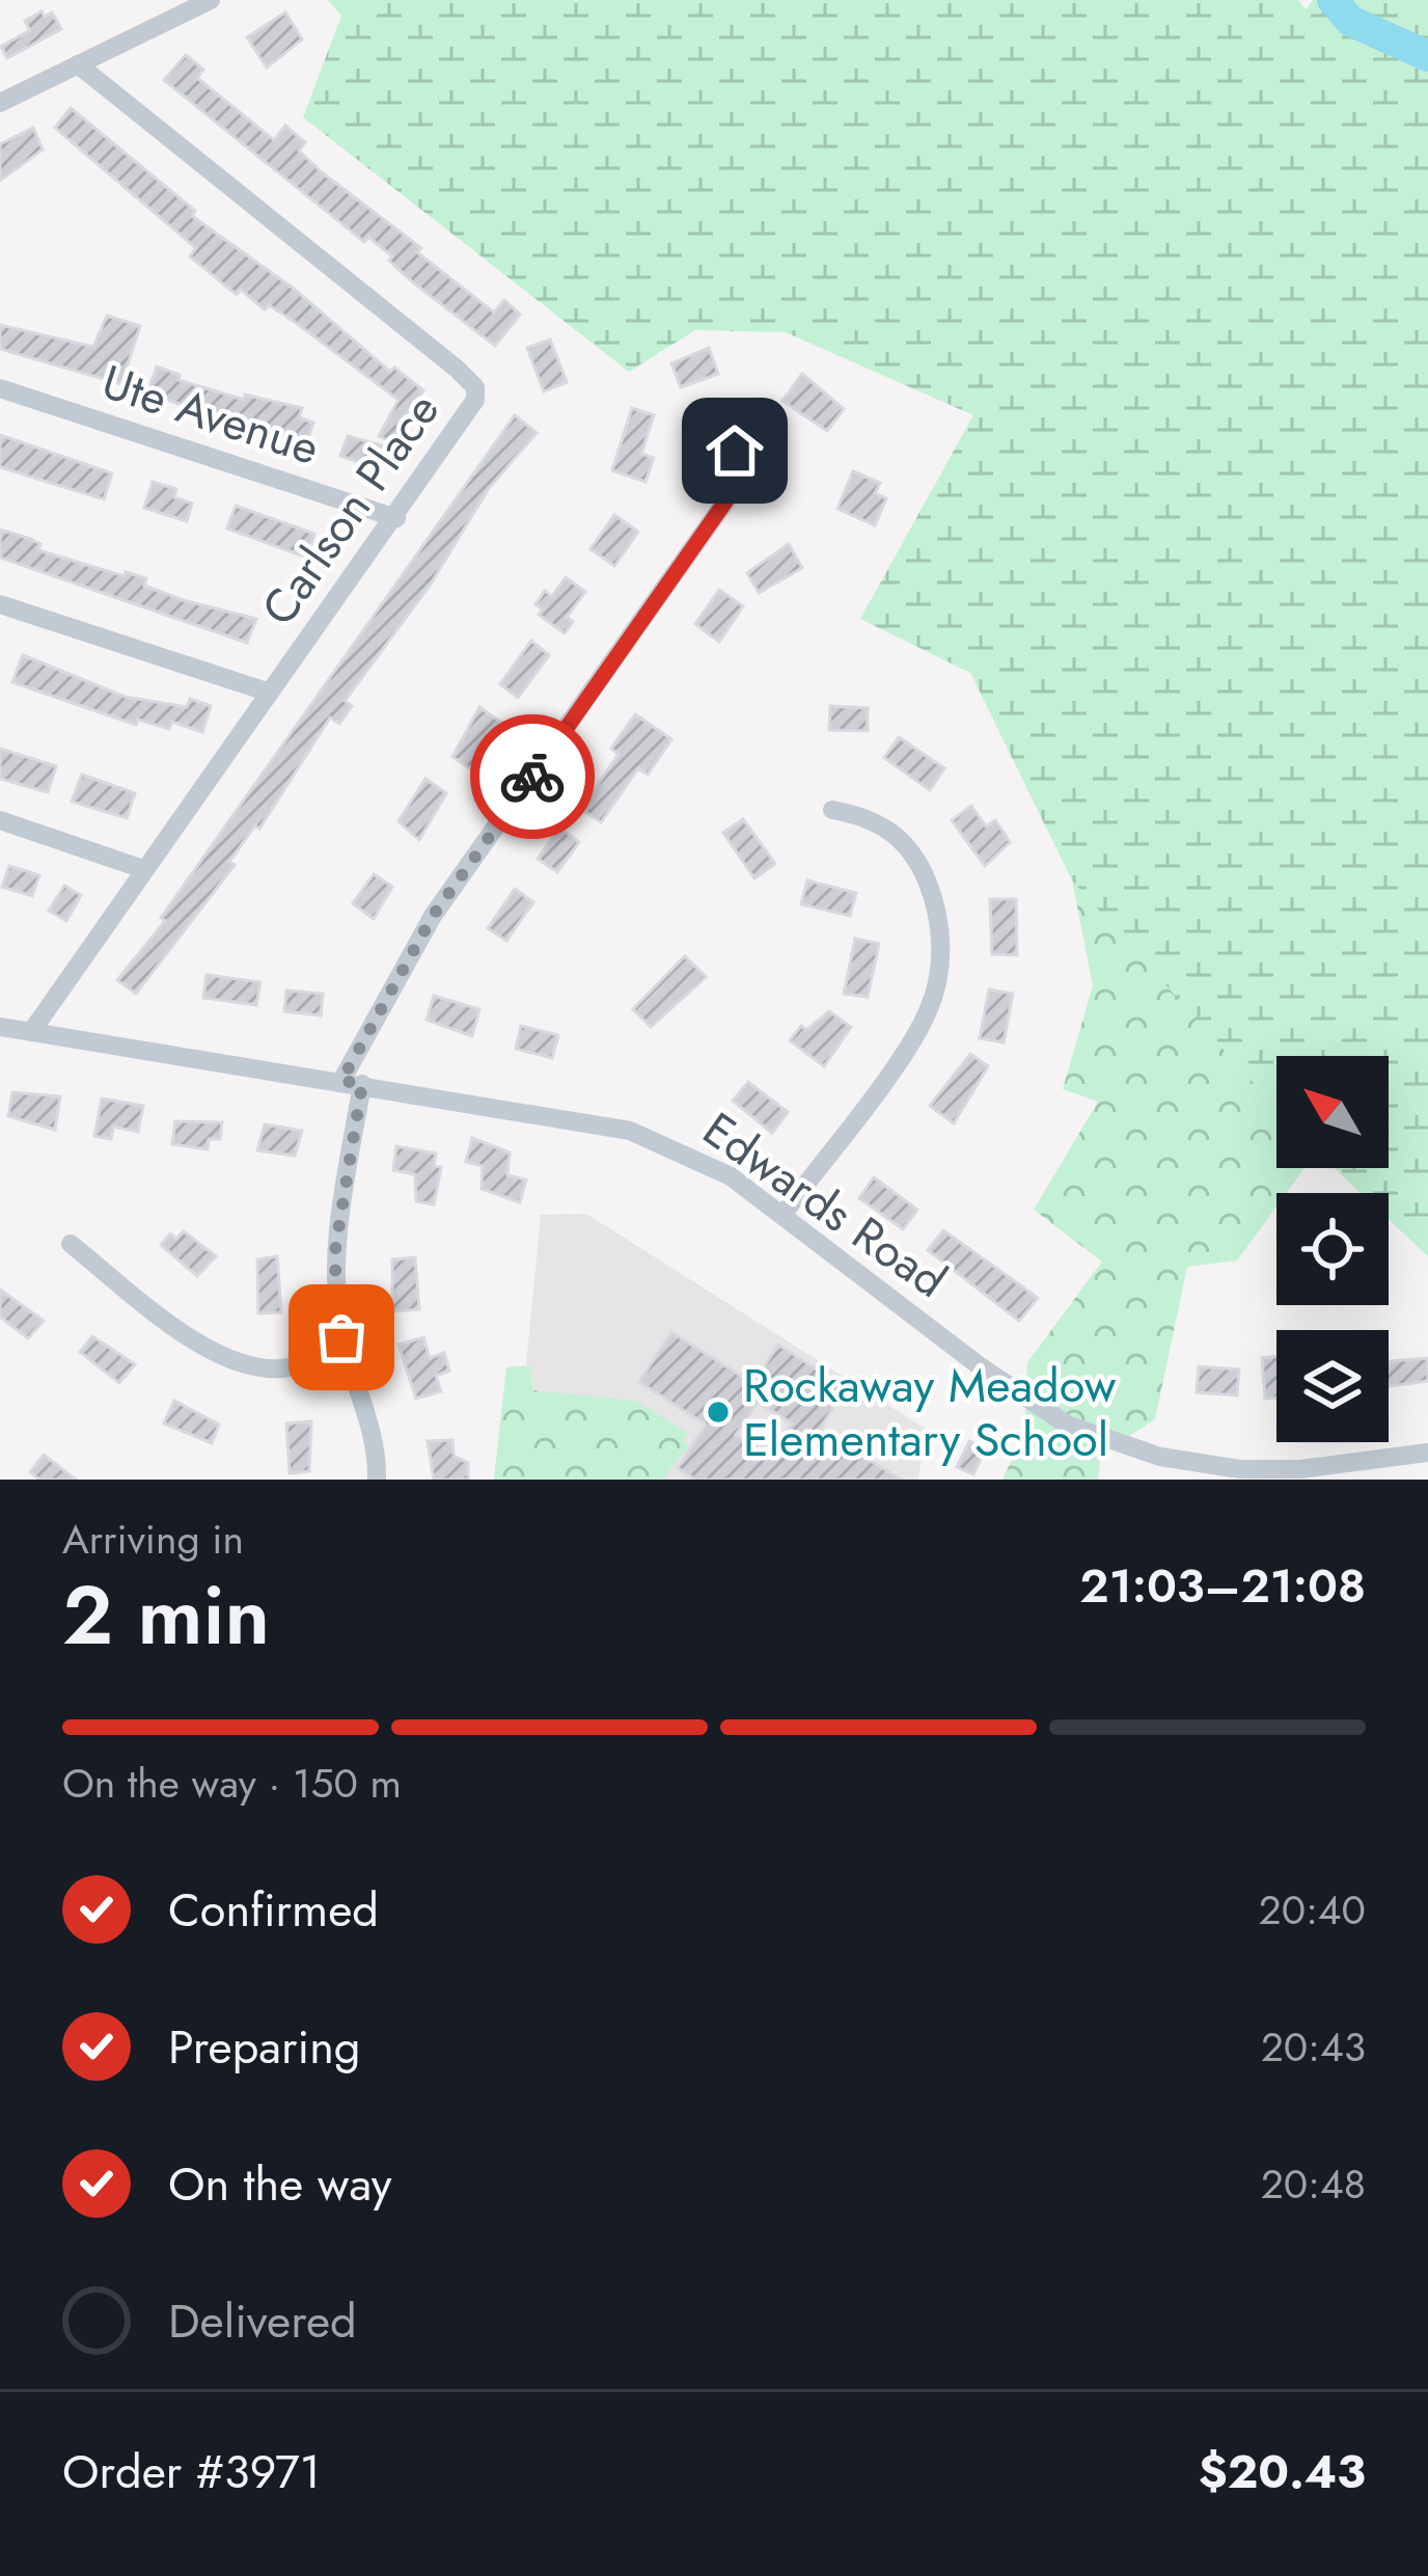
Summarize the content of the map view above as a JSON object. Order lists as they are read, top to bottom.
{
  "streets": {
    "street": ["Ute Avenue", "Carlson Place", "Edwards Road"]
  },
  "crossings": [
    ["Ute Avenue", "Carlson Place"],
    ["Carlson Place", "Edwards Road"]
  ],
  "places": ["Rockaway Meadow Elementary School"],
  "north": "top left",
  "page": {
    "heading": ["2 min", "Arriving in", "21:03–21:08"],
    "panel": ["Order #3971", "$20.43"],
    "bar": "On the way · 150 m",
    "list": [
      ["Confirmed", "20:40"],
      ["Preparing", "20:43"],
      ["On the way", "20:48"],
      "Delivered"
    ]
  }
}
